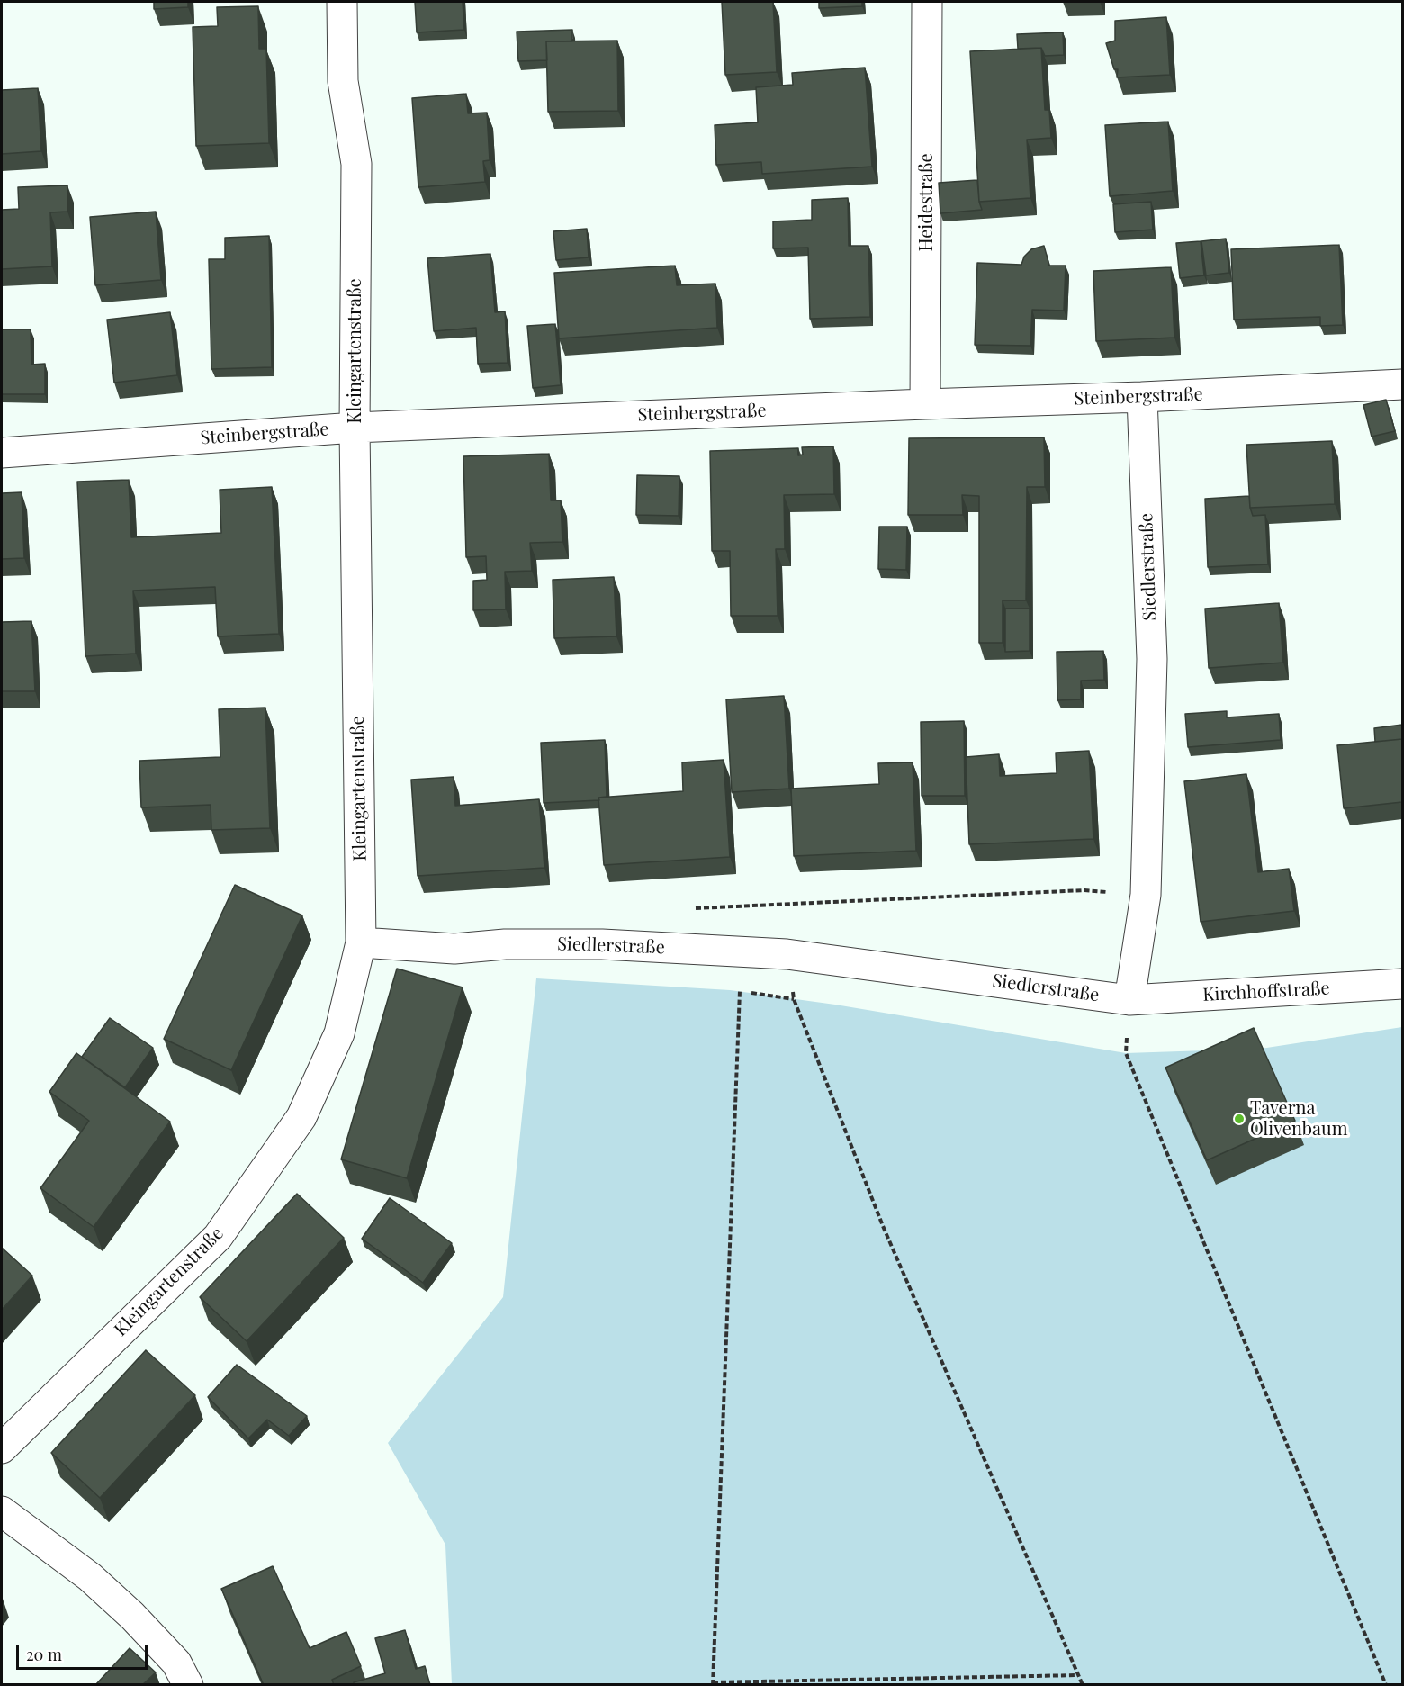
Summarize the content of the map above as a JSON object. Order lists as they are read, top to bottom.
{
  "streets": {
    "street": [
      "Heidestraße",
      "Kleingartenstraße",
      "Steinbergstraße",
      "Siedlerstraße",
      "Kirchhoffstraße"
    ]
  },
  "crossings": [
    ["Heidestraße", "Steinbergstraße"],
    ["Kleingartenstraße", "Steinbergstraße"],
    ["Kleingartenstraße", "Siedlerstraße"],
    ["Steinbergstraße", "Siedlerstraße"],
    ["Siedlerstraße", "Kirchhoffstraße"]
  ],
  "places": ["Taverna Olivenbaum"],
  "scale_bar": "20 m"
}
